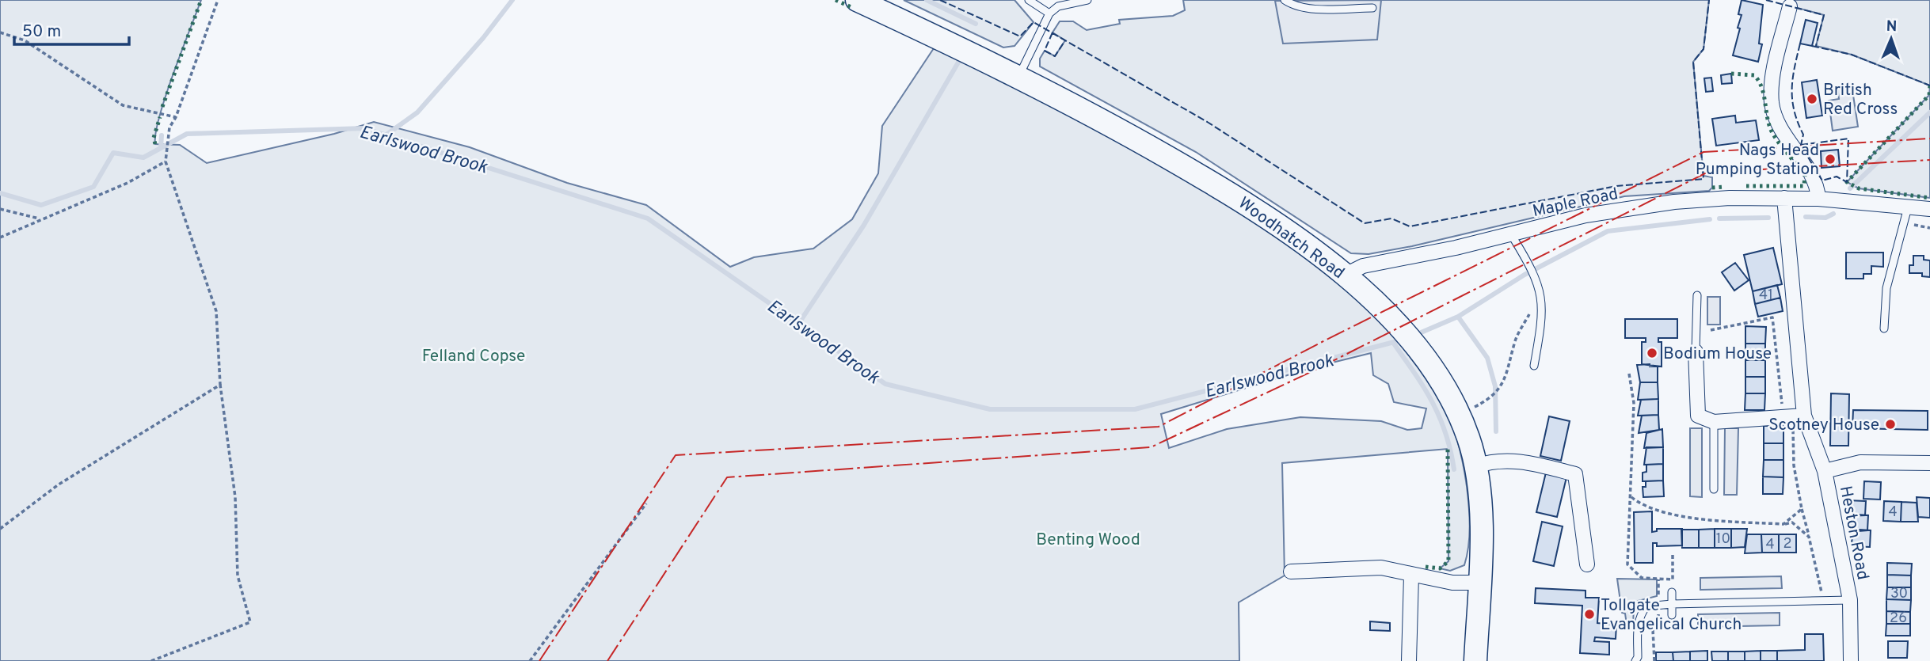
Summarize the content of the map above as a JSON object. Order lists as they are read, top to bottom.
{
  "streets": {
    "main road": ["Woodhatch Road"],
    "street": ["Maple Road", "Heston Road"]
  },
  "crossings": [
    ["Maple Road", "Woodhatch Road"],
    ["Maple Road", "Heston Road"]
  ],
  "water": ["Earlswood Brook"],
  "parks": ["Felland Copse", "Benting Wood"],
  "places": [
    "British Red Cross",
    "Nags Head Pumping Station",
    "Bodium House",
    "Scotney House",
    "Tollgate Evangelical Church"
  ],
  "house_numbers": [
    "41",
    "4",
    "10",
    "2",
    "4",
    "30",
    "26"
  ],
  "scale_bar": "50 m",
  "north": "top"
}
